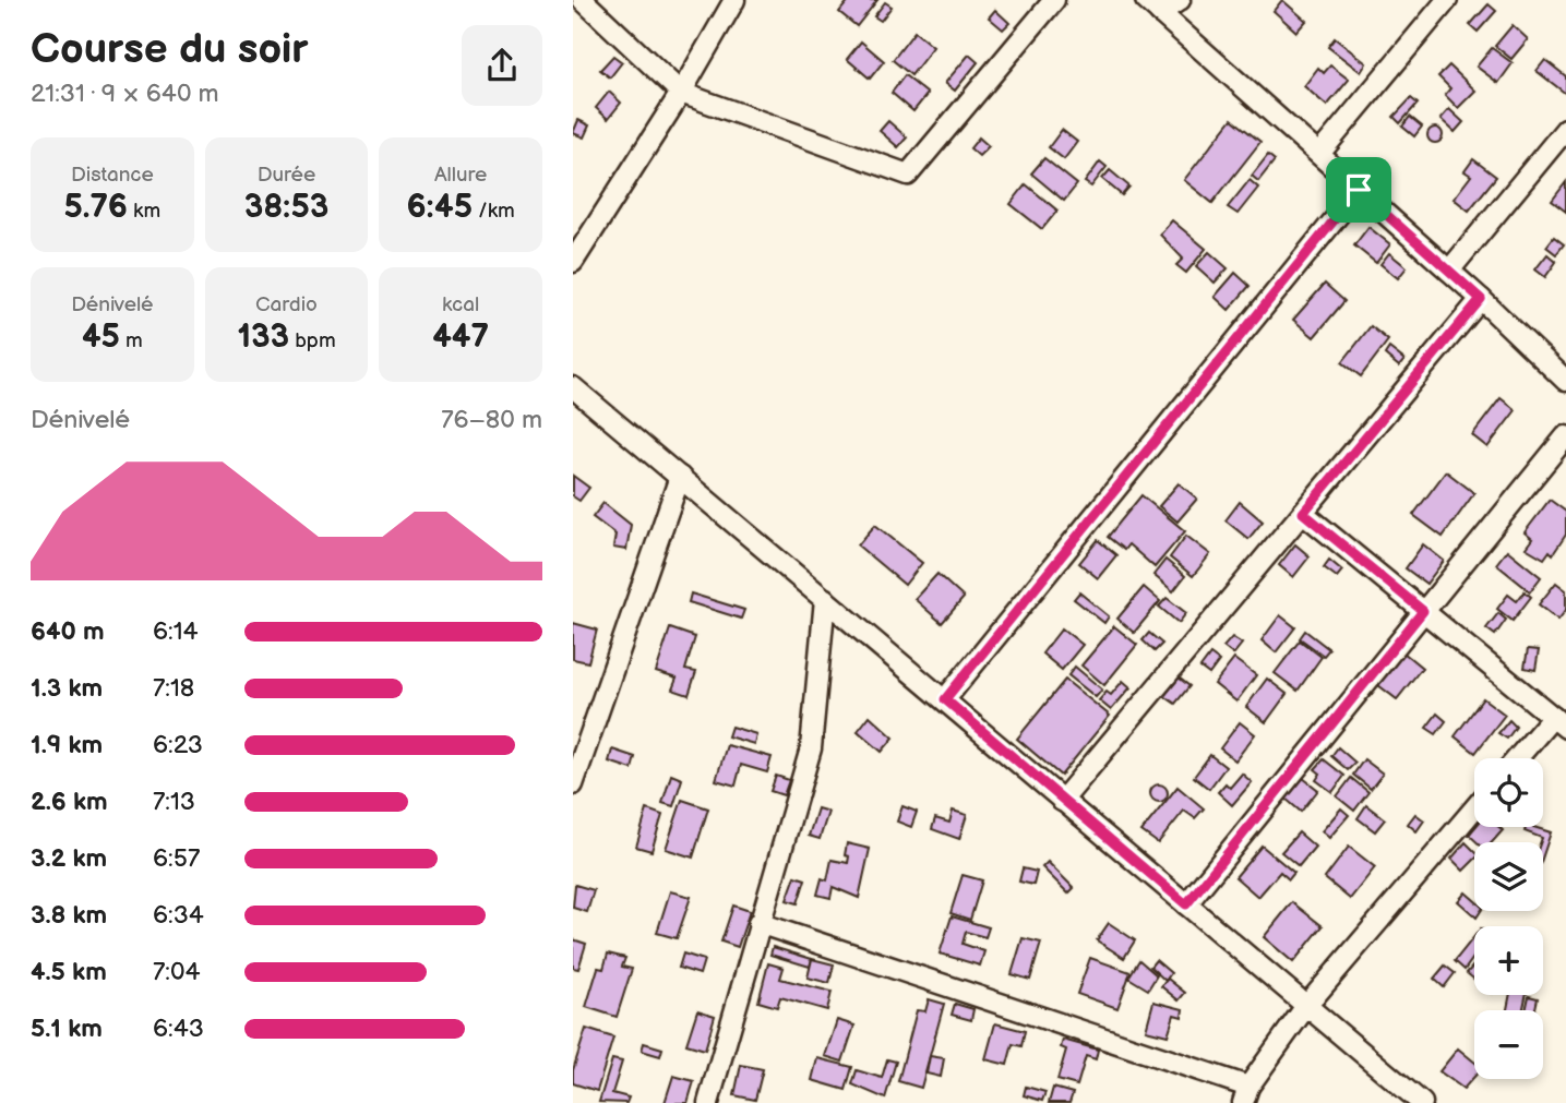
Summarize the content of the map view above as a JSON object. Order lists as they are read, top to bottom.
{
  "page": {
    "heading": ["Course du soir", "21:31 · 9 × 640 m"],
    "stats": [
      ["Distance", "5.76 km"],
      ["Durée", "38:53"],
      ["Allure", "6:45 /km"],
      ["Dénivelé", "45 m"],
      ["Cardio", "133 bpm"],
      ["kcal", "447"]
    ],
    "chart": ["Dénivelé", "76–80 m"],
    "list": [
      {
        "name": "640 m",
        "note": "6:14"
      },
      {
        "name": "1.3 km",
        "note": "7:18"
      },
      {
        "name": "1.9 km",
        "note": "6:23"
      },
      {
        "name": "2.6 km",
        "note": "7:13"
      },
      {
        "name": "3.2 km",
        "note": "6:57"
      },
      {
        "name": "3.8 km",
        "note": "6:34"
      },
      {
        "name": "4.5 km",
        "note": "7:04"
      },
      {
        "name": "5.1 km",
        "note": "6:43"
      }
    ],
    "map_buttons": ["+", "−"]
  }
}
